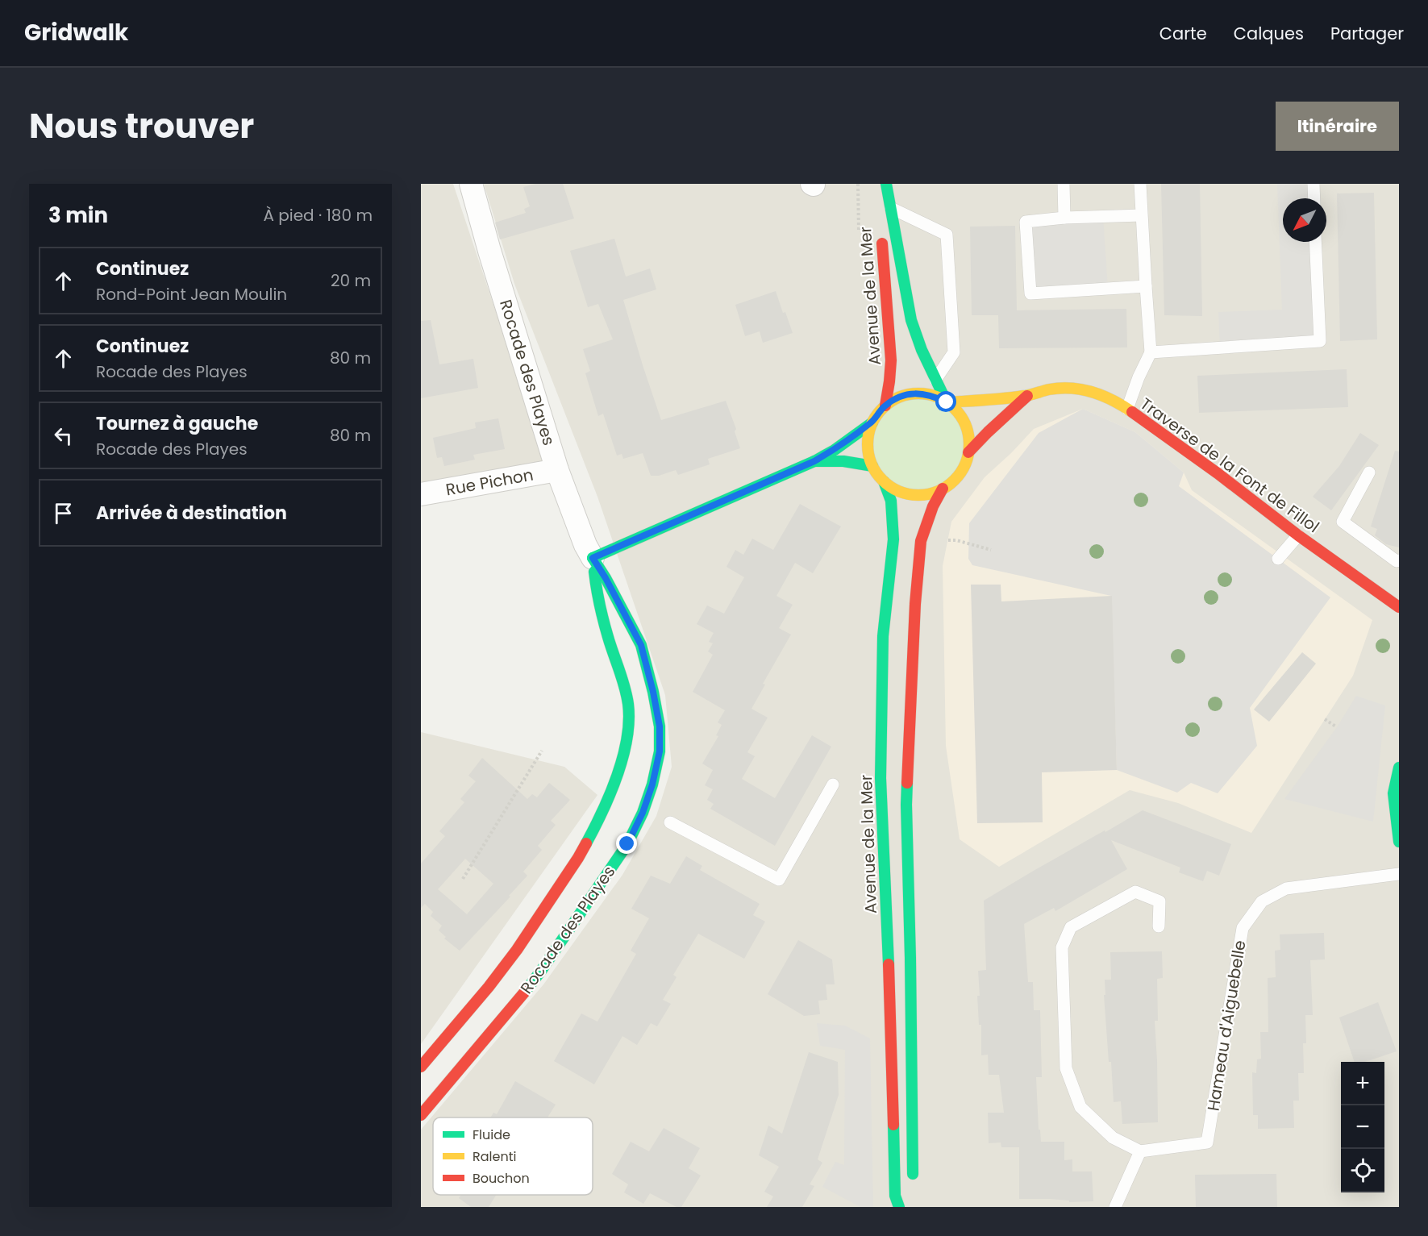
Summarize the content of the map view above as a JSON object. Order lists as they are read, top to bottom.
{
  "streets": {
    "street": [
      "Avenue de la Mer",
      "Rocade des Playes",
      "Traverse de la Font de Fillol",
      "Rue Pichon"
    ],
    "lane": ["Hameau d'Aiguebelle"]
  },
  "crossings": [
    ["Avenue de la Mer", "Traverse de la Font de Fillol"],
    ["Rocade des Playes", "Rue Pichon"]
  ],
  "legend": ["Fluide", "Ralenti", "Bouchon"],
  "north": "bottom left",
  "page": {
    "header": "Gridwalk",
    "nav": ["Carte", "Calques", "Partager"],
    "title": "Nous trouver",
    "buttons": "Itinéraire",
    "heading": ["3 min", "À pied · 180 m"],
    "list": [
      ["Continuez", "Rond-Point Jean Moulin", "20 m"],
      ["Continuez", "Rocade des Playes", "80 m"],
      ["Tournez à gauche", "Rocade des Playes", "80 m"],
      "Arrivée à destination"
    ],
    "map_buttons": ["+", "−"]
  }
}
